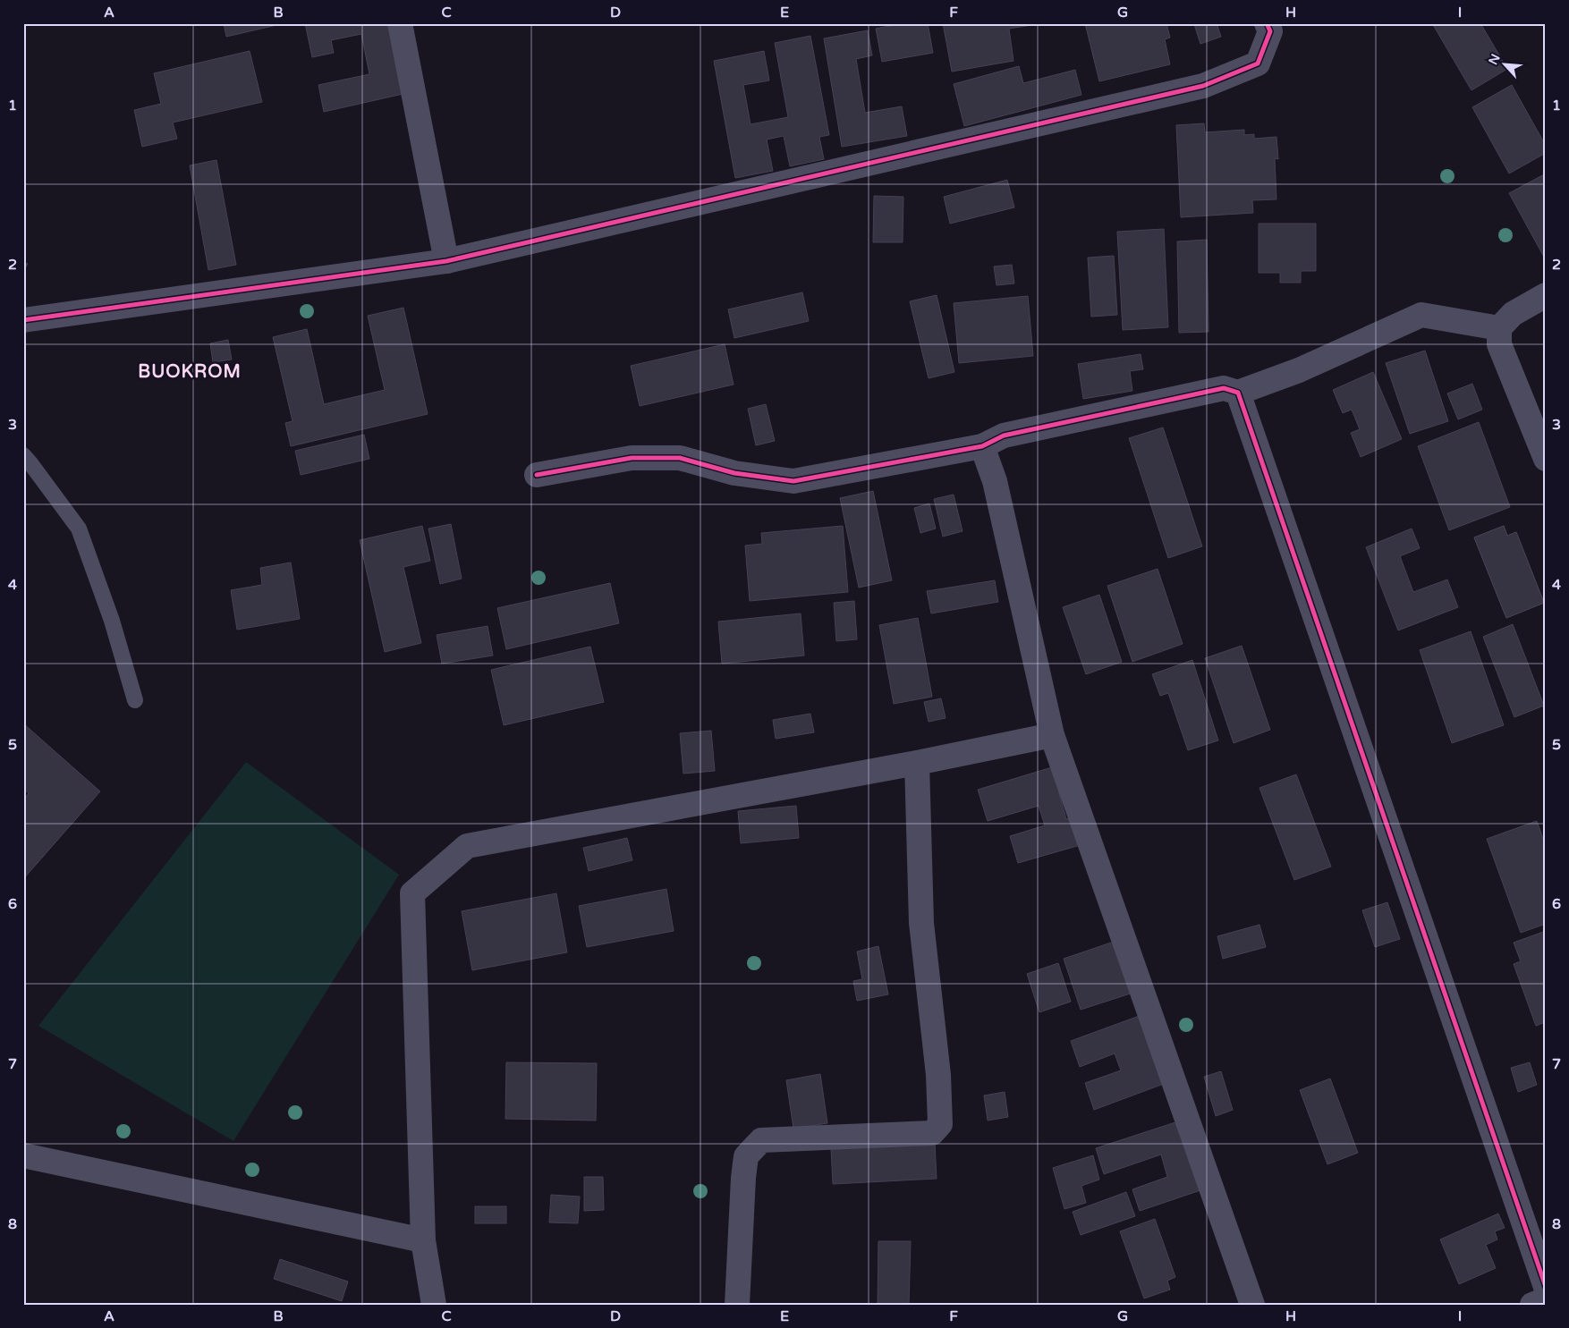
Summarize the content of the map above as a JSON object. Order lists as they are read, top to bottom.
{
  "districts": ["BUOKROM"],
  "north": "top left",
  "grid": {
    "columns": [
      "A",
      "B",
      "C",
      "D",
      "E",
      "F",
      "G",
      "H",
      "I"
    ],
    "rows": [
      "1",
      "2",
      "3",
      "4",
      "5",
      "6",
      "7",
      "8"
    ]
  }
}
